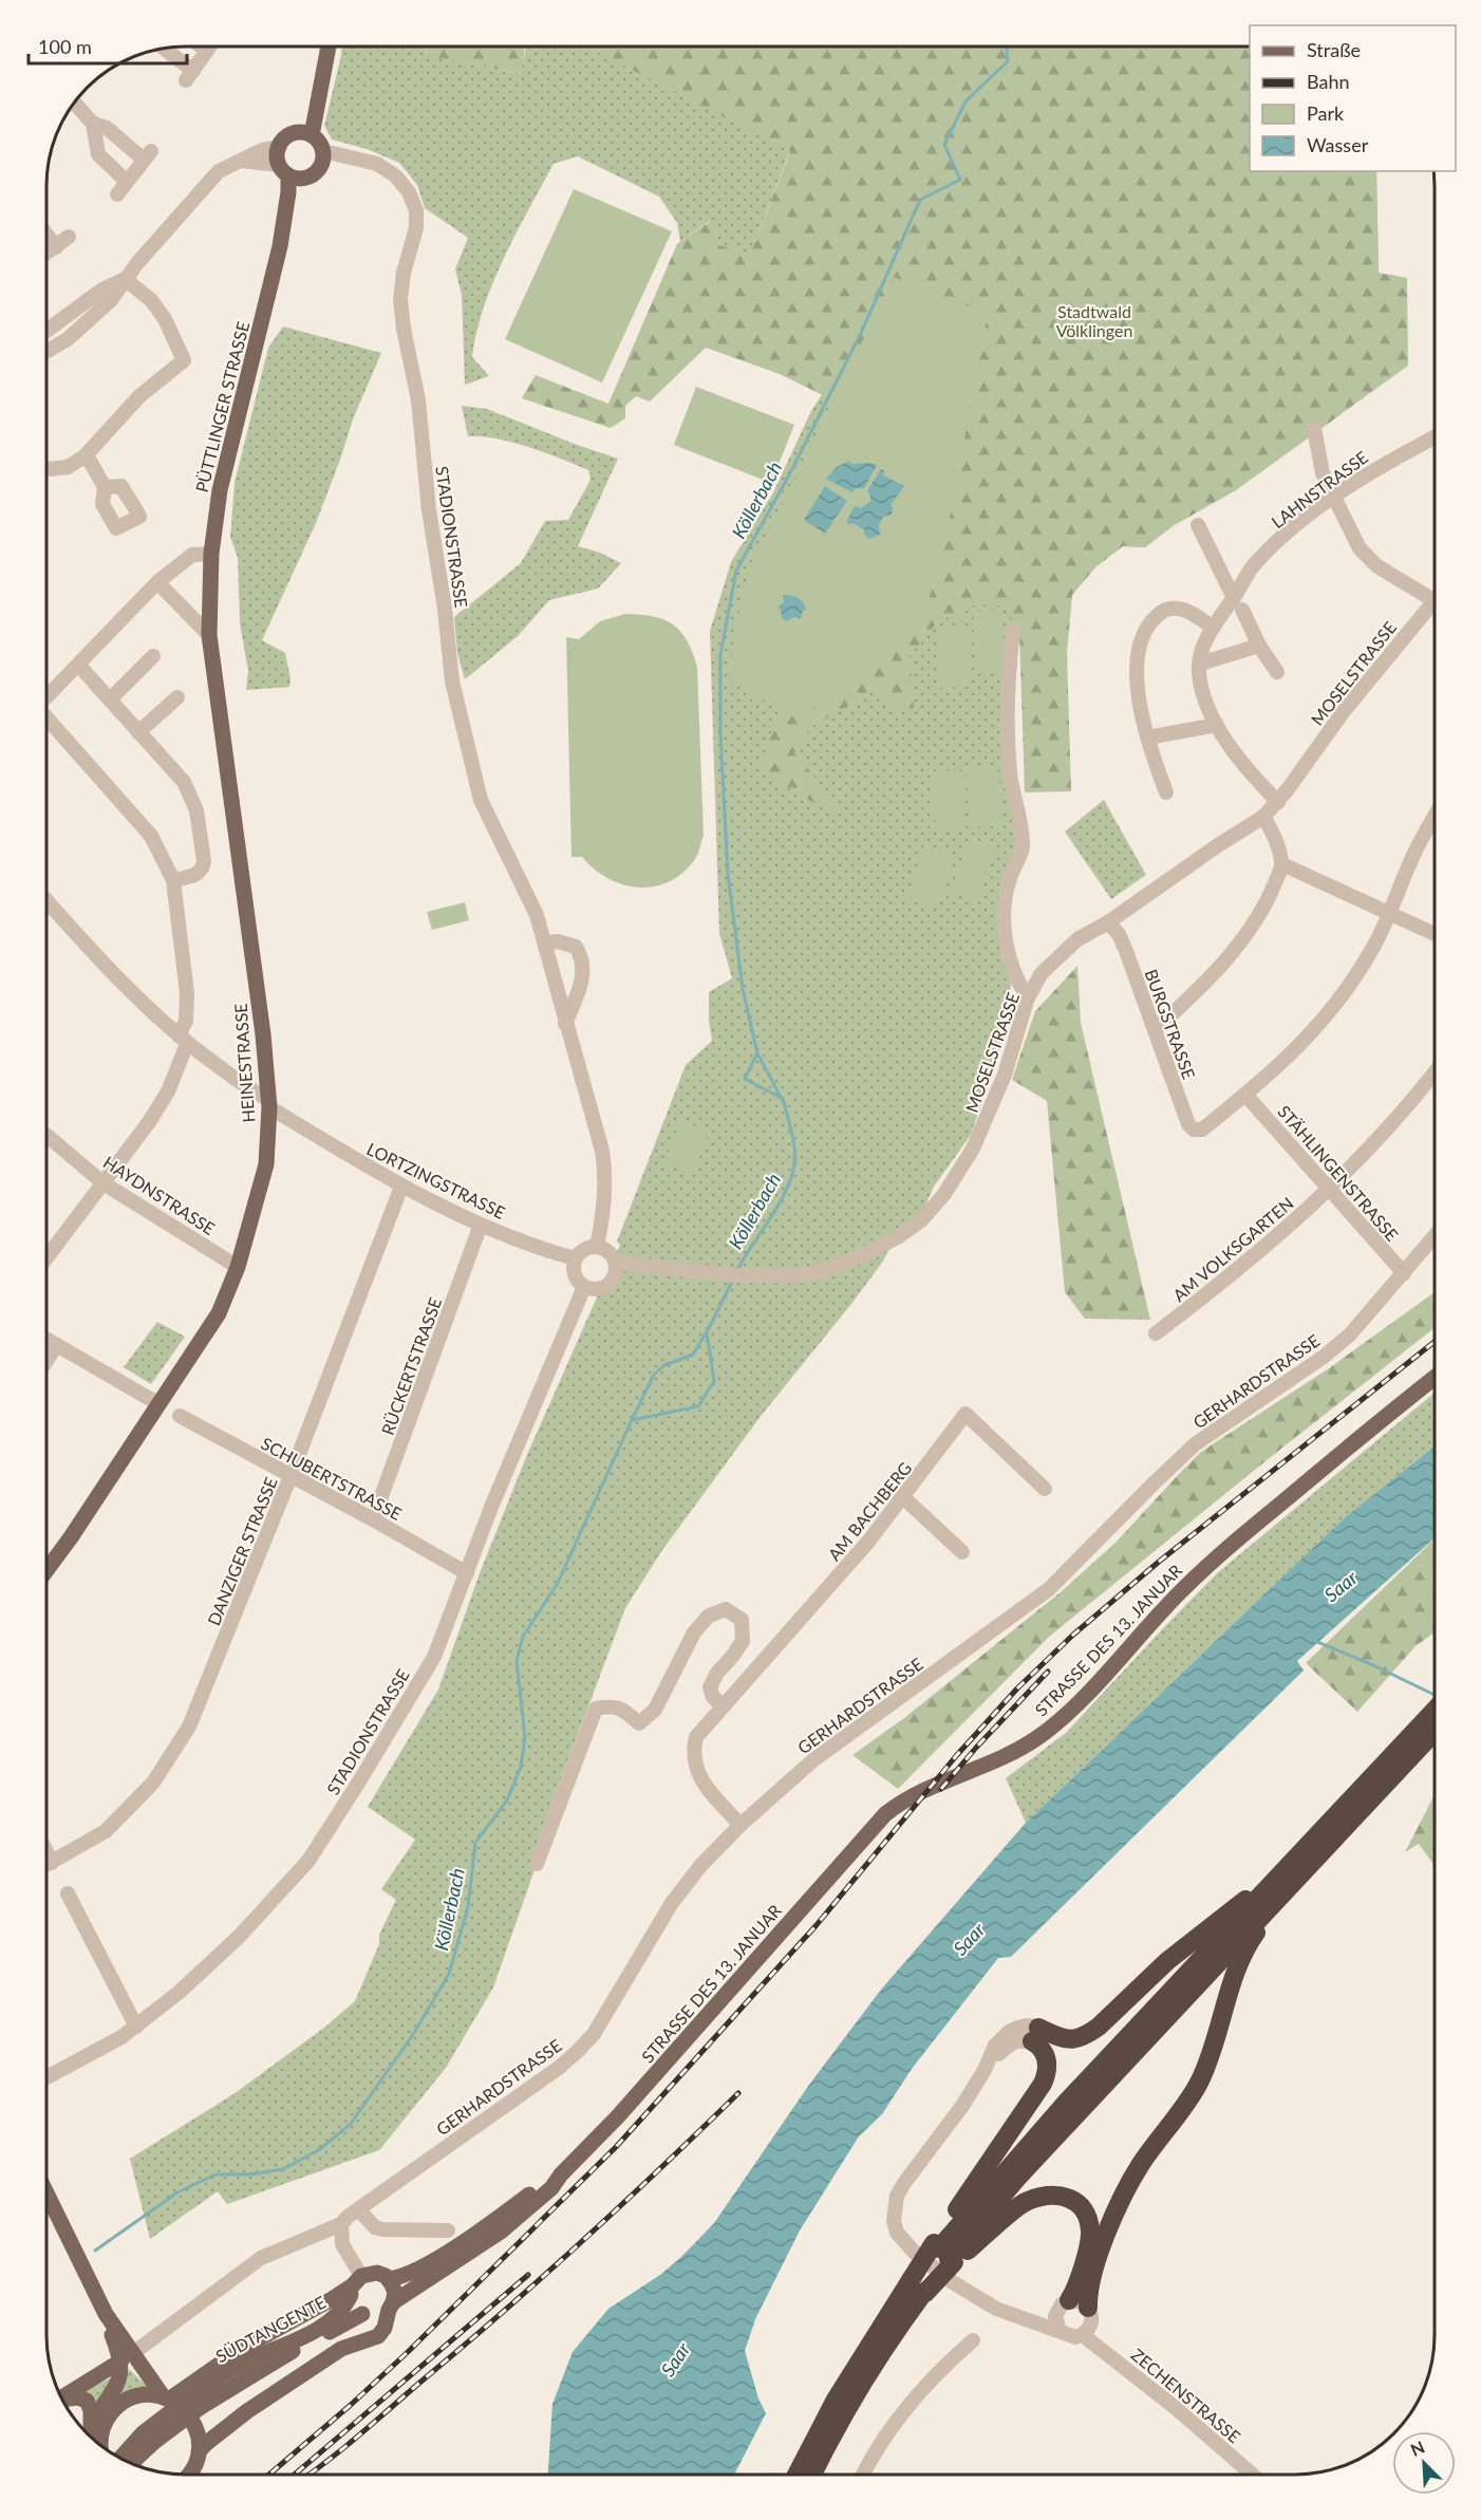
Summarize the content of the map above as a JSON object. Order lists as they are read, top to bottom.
{
  "streets": {
    "main road": [
      "PÜTTLINGER STRASSE",
      "HEINESTRASSE",
      "STRASSE DES 13. JANUAR",
      "SÜDTANGENTE"
    ],
    "street": [
      "LAHNSTRASSE",
      "STADIONSTRASSE",
      "MOSELSTRASSE",
      "BURGSTRASSE",
      "STÄHLINGENSTRASSE",
      "LORTZINGSTRASSE",
      "HAYDNSTRASSE",
      "AM VOLKSGARTEN",
      "RÜCKERTSTRASSE",
      "GERHARDSTRASSE",
      "SCHUBERTSTRASSE",
      "AM BACHBERG",
      "DANZIGER STRASSE",
      "ZECHENSTRASSE"
    ]
  },
  "crossings": [
    ["PÜTTLINGER STRASSE", "STADIONSTRASSE"],
    ["PÜTTLINGER STRASSE", "HEINESTRASSE"],
    ["LAHNSTRASSE", "MOSELSTRASSE"],
    ["STADIONSTRASSE", "MOSELSTRASSE"],
    ["STADIONSTRASSE", "LORTZINGSTRASSE"],
    ["STADIONSTRASSE", "SCHUBERTSTRASSE"],
    ["MOSELSTRASSE", "BURGSTRASSE"],
    ["MOSELSTRASSE", "LORTZINGSTRASSE"],
    ["BURGSTRASSE", "STÄHLINGENSTRASSE"],
    ["HEINESTRASSE", "LORTZINGSTRASSE"],
    ["HEINESTRASSE", "HAYDNSTRASSE"],
    ["STÄHLINGENSTRASSE", "AM VOLKSGARTEN"],
    ["STÄHLINGENSTRASSE", "GERHARDSTRASSE"],
    ["LORTZINGSTRASSE", "RÜCKERTSTRASSE"],
    ["LORTZINGSTRASSE", "DANZIGER STRASSE"],
    ["RÜCKERTSTRASSE", "SCHUBERTSTRASSE"],
    ["GERHARDSTRASSE", "AM BACHBERG"],
    ["SCHUBERTSTRASSE", "DANZIGER STRASSE"],
    ["STRASSE DES 13. JANUAR", "SÜDTANGENTE"]
  ],
  "water": ["Köllerbach", "Saar"],
  "parks": ["Stadtwald Völklingen"],
  "legend": [
    "Straße",
    "Bahn",
    "Park",
    "Wasser"
  ],
  "scale_bar": "100 m",
  "north": "top left"
}
